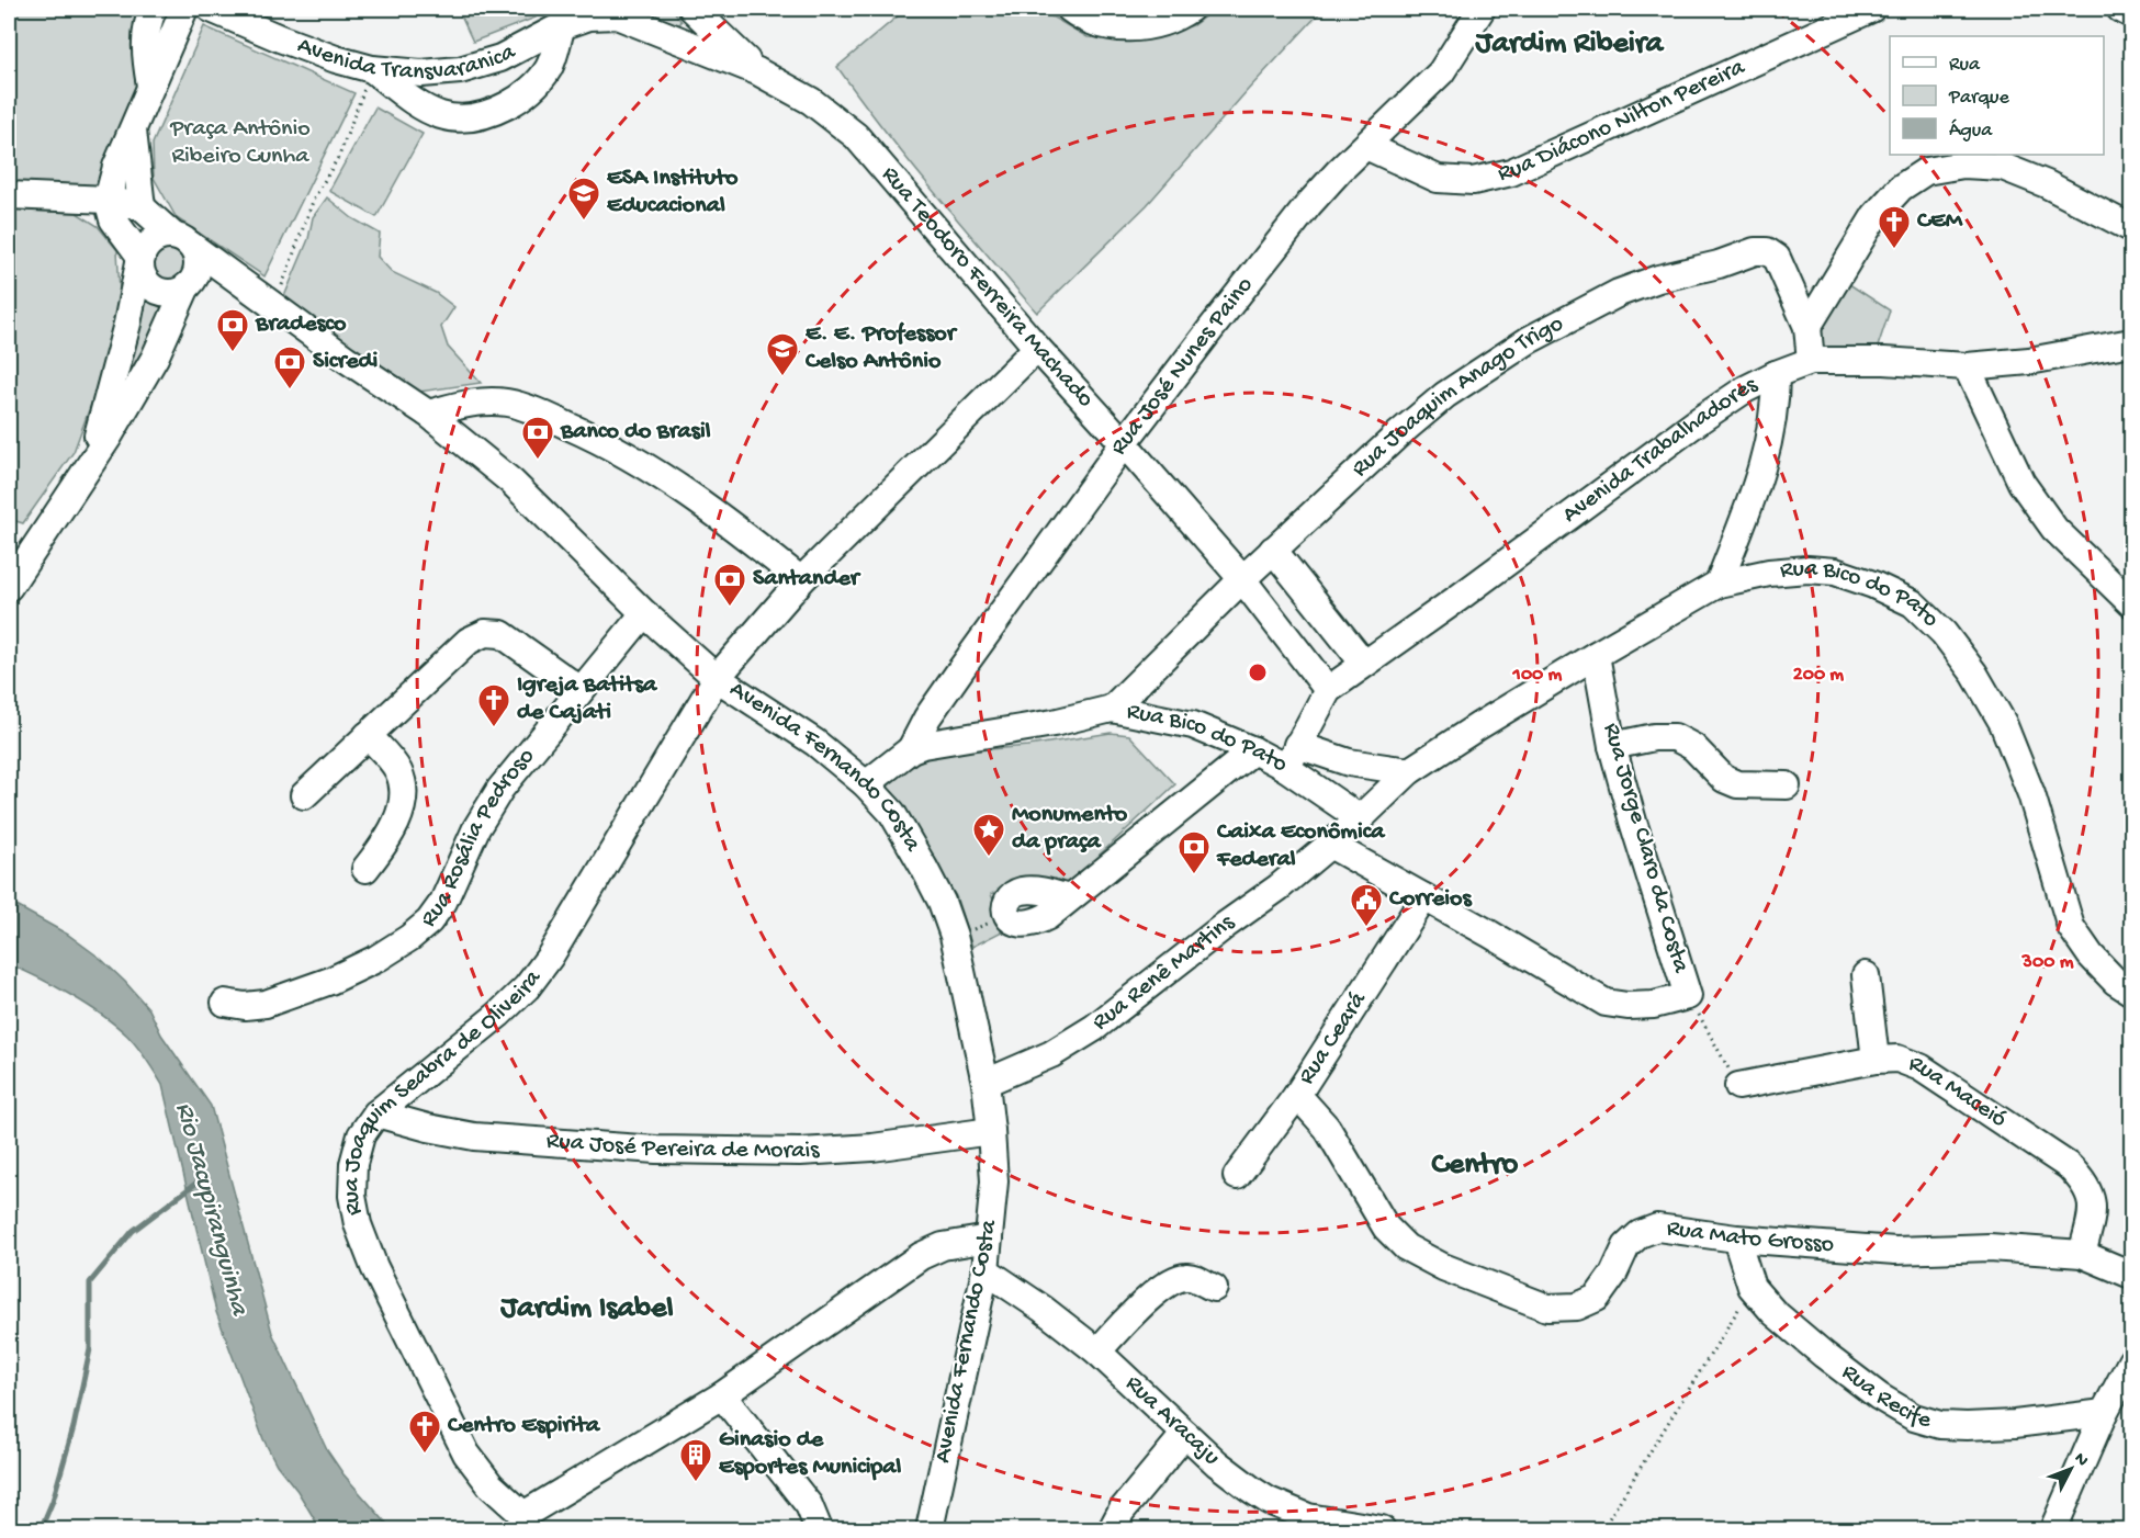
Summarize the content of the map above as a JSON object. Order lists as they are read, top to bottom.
{
  "streets": {
    "street": [
      "Avenida Transvaranica",
      "Rua Diácono Nilton Pereira",
      "Rua Teodoro Ferreira Machado",
      "Rua José Nunes Paino",
      "Rua Joaquim Anago Trigo",
      "Avenida Trabalhadores",
      "Rua Bico do Pato",
      "Avenida Fernando Costa",
      "Rua Rosália Pedroso",
      "Rua Jorge Claro da Costa",
      "Rua Renê Martins",
      "Rua Ceará",
      "Rua Maceió",
      "Rua Joaquim Seabra de Oliveira",
      "Rua José Pereira de Morais",
      "Rua Mato Grosso",
      "Rua Recife",
      "Rua Aracaju"
    ]
  },
  "crossings": [
    ["Avenida Transvaranica", "Rua Teodoro Ferreira Machado"],
    ["Rua Diácono Nilton Pereira", "Rua José Nunes Paino"],
    ["Rua Teodoro Ferreira Machado", "Rua José Nunes Paino"],
    ["Rua Teodoro Ferreira Machado", "Rua Joaquim Anago Trigo"],
    ["Rua Teodoro Ferreira Machado", "Avenida Trabalhadores"],
    ["Rua Teodoro Ferreira Machado", "Rua Joaquim Seabra de Oliveira"],
    ["Rua José Nunes Paino", "Rua Bico do Pato"],
    ["Rua Joaquim Anago Trigo", "Avenida Trabalhadores"],
    ["Rua Joaquim Anago Trigo", "Rua Bico do Pato"],
    ["Avenida Trabalhadores", "Rua Bico do Pato"],
    ["Rua Bico do Pato", "Avenida Fernando Costa"],
    ["Rua Bico do Pato", "Rua Jorge Claro da Costa"],
    ["Rua Bico do Pato", "Rua Renê Martins"],
    ["Avenida Fernando Costa", "Rua Rosália Pedroso"],
    ["Avenida Fernando Costa", "Rua Renê Martins"],
    ["Avenida Fernando Costa", "Rua Joaquim Seabra de Oliveira"],
    ["Avenida Fernando Costa", "Rua José Pereira de Morais"],
    ["Avenida Fernando Costa", "Rua Aracaju"],
    ["Rua Jorge Claro da Costa", "Rua Renê Martins"],
    ["Rua Jorge Claro da Costa", "Rua Ceará"],
    ["Rua Ceará", "Rua Mato Grosso"],
    ["Rua Maceió", "Rua Mato Grosso"],
    ["Rua Joaquim Seabra de Oliveira", "Rua José Pereira de Morais"],
    ["Rua Mato Grosso", "Rua Recife"]
  ],
  "districts": ["Jardim Ribeira", "Centro", "Jardim Isabel"],
  "water": ["Rio Jacupiranguinha"],
  "parks": ["Praça Antônio Ribeiro Cunha"],
  "places": {
    "school or university": ["ESA Instituto Educacional", "E. E. Professor Celso Antônio"],
    "church": ["CEM", "Igreja Batitsa de Cajati", "Centro Espirita"],
    "bank": [
      "Bradesco",
      "Sicredi",
      "Banco do Brasil",
      "Santander",
      "Caixa Econômica Federal"
    ],
    "place": ["Monumento da praça"],
    "public building": ["Correios"],
    "building": ["Ginasio de Esportes Municipal"]
  },
  "legend": ["Rua", "Parque", "Água"],
  "north": "top right",
  "rings": ["100 m", "200 m", "300 m"]
}
